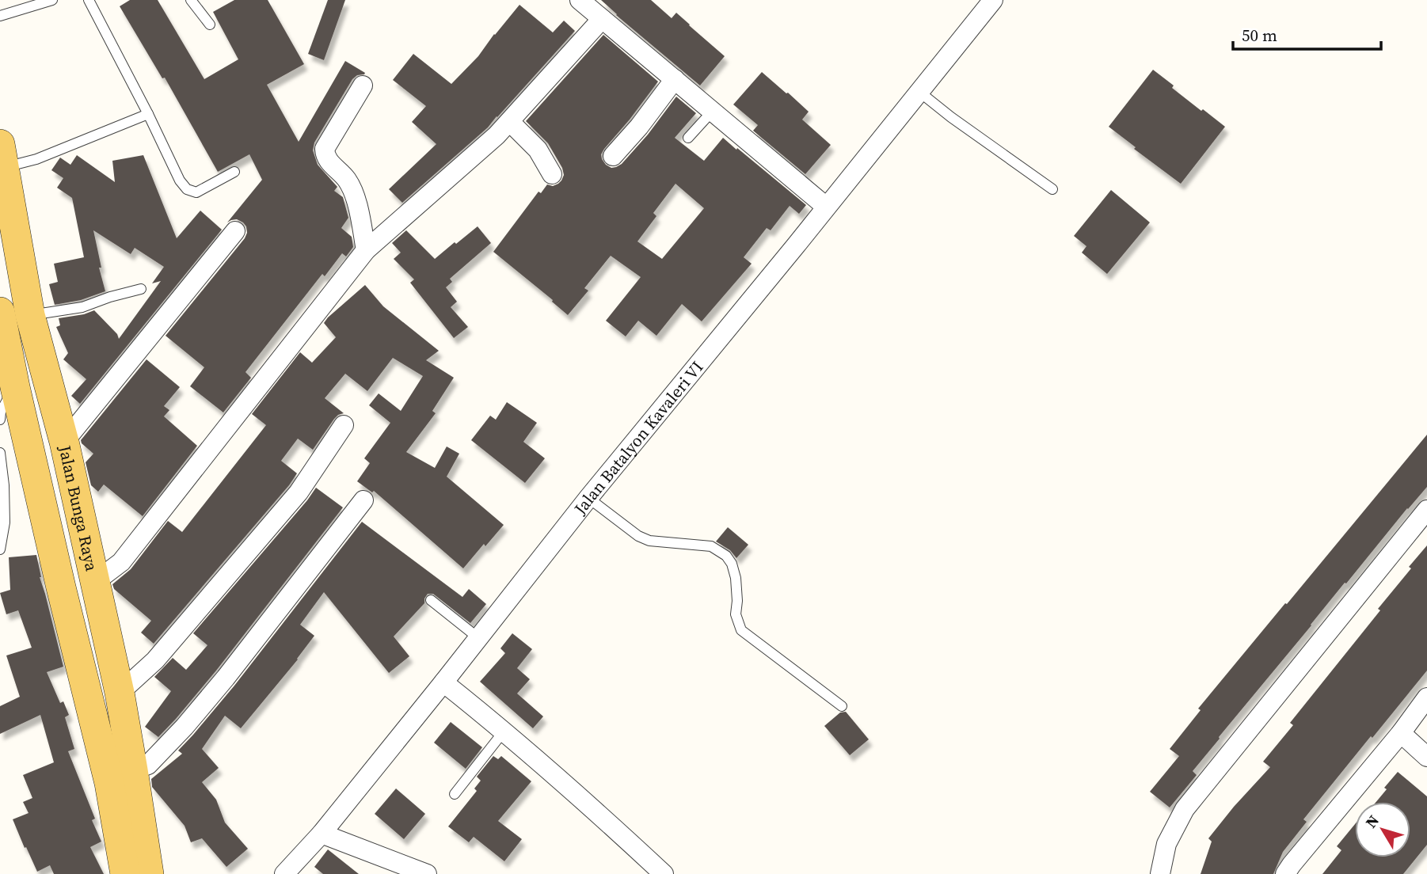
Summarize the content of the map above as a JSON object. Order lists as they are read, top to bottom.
{
  "streets": {
    "main road": ["Jalan Bunga Raya"],
    "street": ["Jalan Batalyon Kavaleri VI"]
  },
  "scale_bar": "50 m",
  "north": "top left"
}
